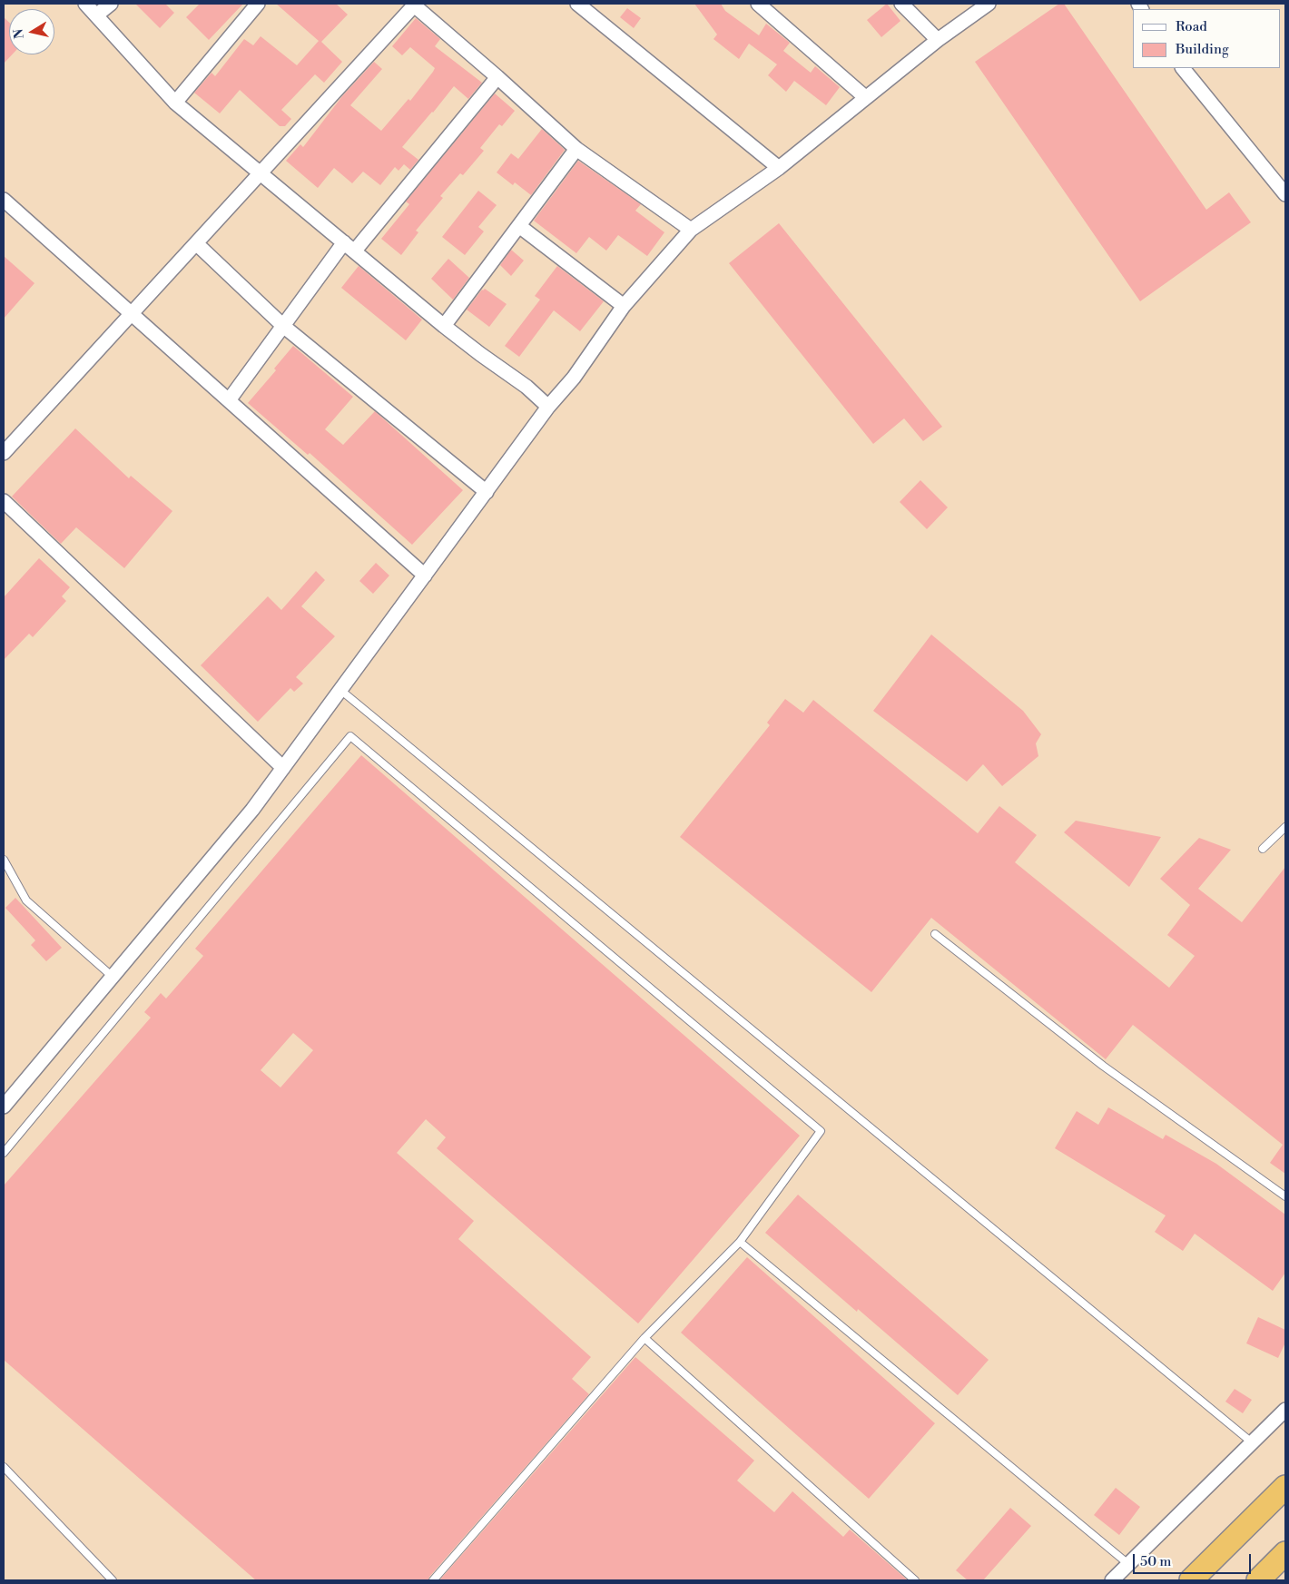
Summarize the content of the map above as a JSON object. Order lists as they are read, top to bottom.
{
  "legend": ["Road", "Building"],
  "scale_bar": "50 m",
  "north": "left"
}
